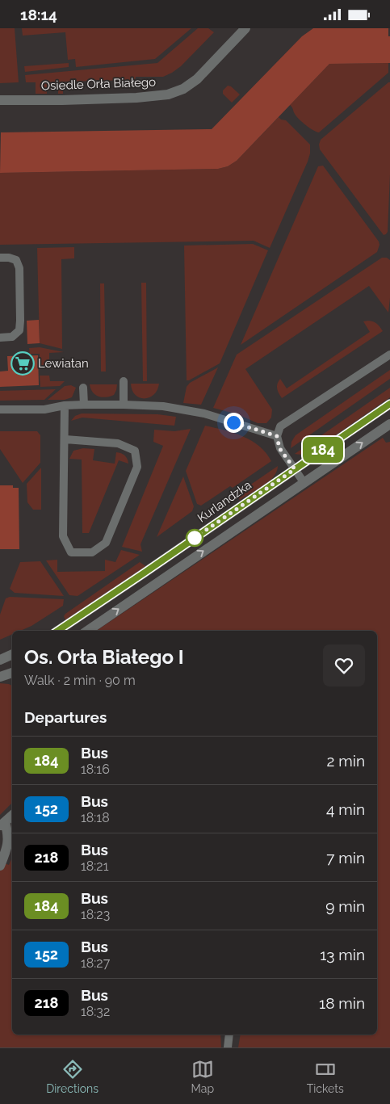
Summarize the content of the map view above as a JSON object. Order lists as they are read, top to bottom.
{
  "streets": {
    "street": ["Osiedle Orła Białego", "Kurlandzka"]
  },
  "places": {
    "supermarket": ["Lewiatan"]
  },
  "lines": ["bus line 184"],
  "page": {
    "status": "18:14",
    "on_map": "184",
    "heading": [
      ["Os. Orła Białego I", "Walk · 2 min · 90 m"],
      "Departures"
    ],
    "list": [
      {
        "mark": "184",
        "name": "Bus",
        "note": "18:16",
        "value": "2 min"
      },
      {
        "mark": "152",
        "name": "Bus",
        "note": "18:18",
        "value": "4 min"
      },
      {
        "mark": "218",
        "name": "Bus",
        "note": "18:21",
        "value": "7 min"
      },
      {
        "mark": "184",
        "name": "Bus",
        "note": "18:23",
        "value": "9 min"
      },
      {
        "mark": "152",
        "name": "Bus",
        "note": "18:27",
        "value": "13 min"
      },
      {
        "mark": "218",
        "name": "Bus",
        "note": "18:32",
        "value": "18 min"
      }
    ],
    "tabs": ["Directions", "Map", "Tickets"]
  }
}
